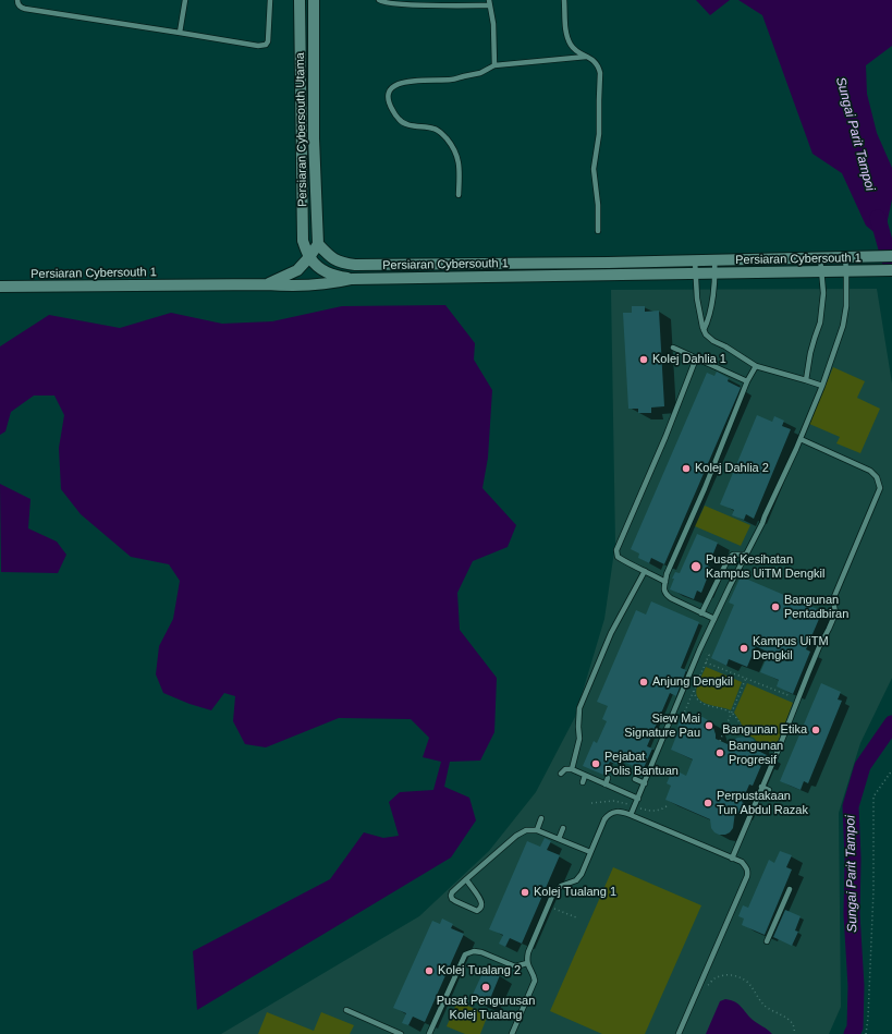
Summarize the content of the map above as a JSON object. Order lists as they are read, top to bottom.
{
  "streets": {
    "street": ["Persiaran Cybersouth Utama", "Persiaran Cybersouth 1"]
  },
  "crossings": [
    ["Persiaran Cybersouth Utama", "Persiaran Cybersouth 1"]
  ],
  "water": ["Sungai Parit Tampoi"],
  "places": [
    "Kolej Dahlia 1",
    "Kolej Dahlia 2",
    "Pusat Kesihatan Kampus UiTM Dengkil",
    "Bangunan Pentadbiran",
    "Kampus UiTM Dengkil",
    "Anjung Dengkil",
    "Siew Mai Signature Pau",
    "Bangunan Etika",
    "Bangunan Progresif",
    "Pejabat Polis Bantuan",
    "Perpustakaan Tun Abdul Razak",
    "Kolej Tualang 1",
    "Kolej Tualang 2",
    "Pusat Pengurusan Kolej Tualang"
  ]
}
